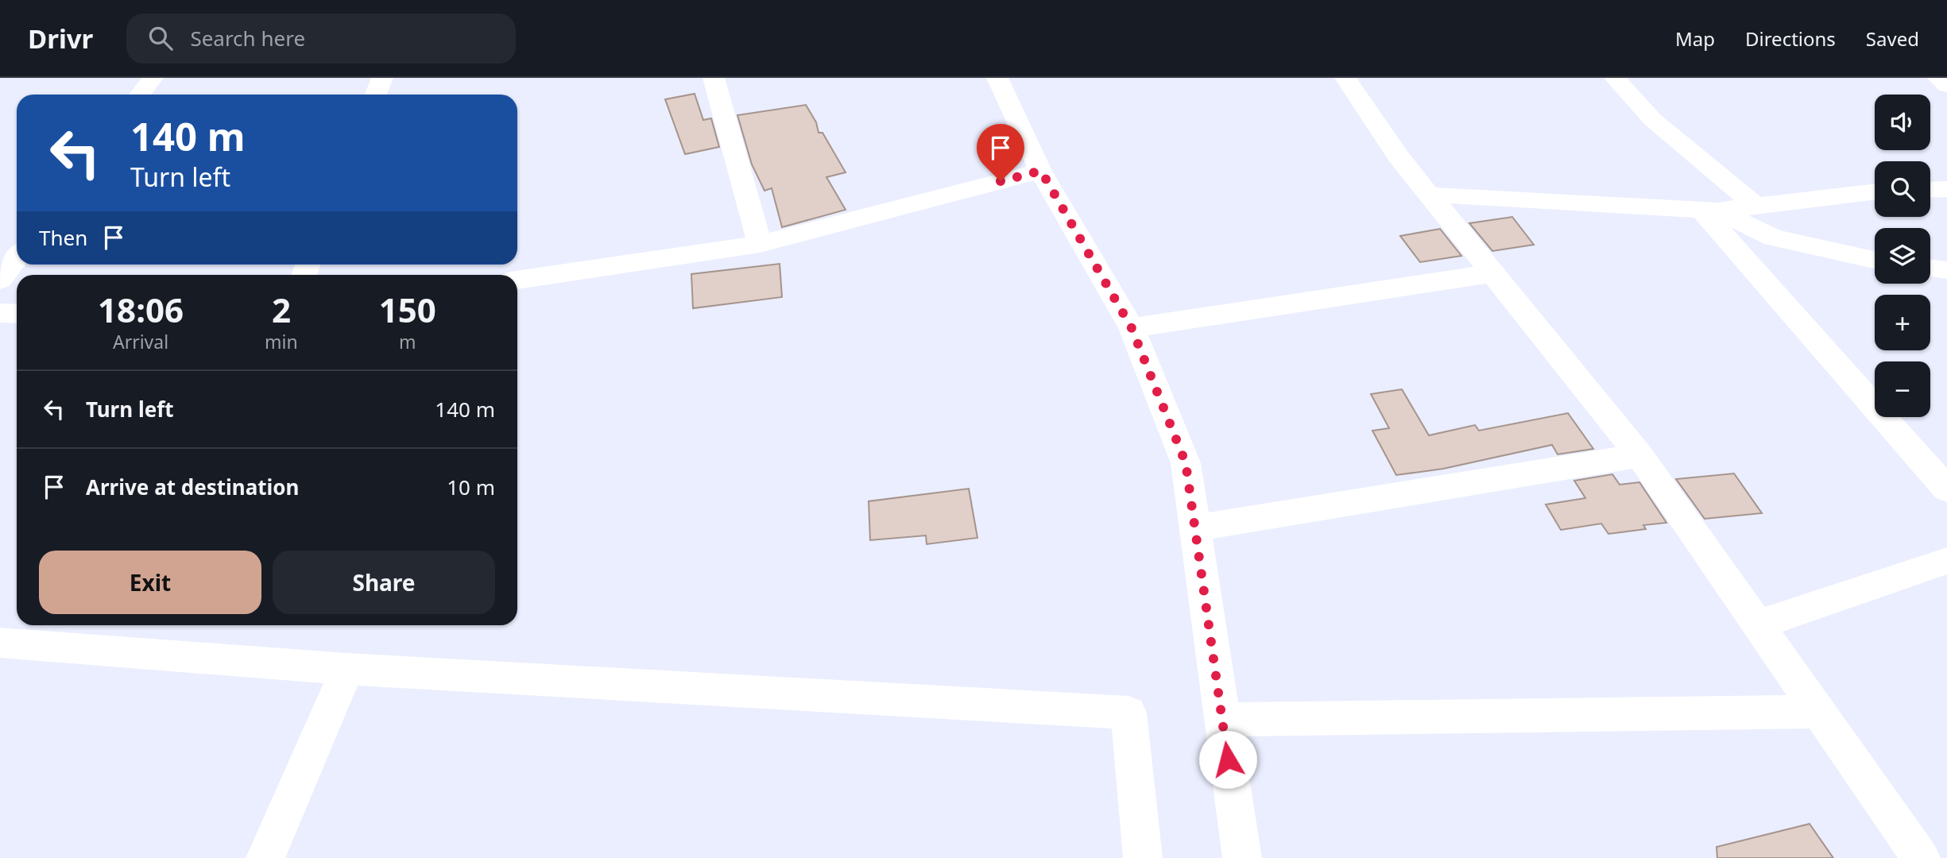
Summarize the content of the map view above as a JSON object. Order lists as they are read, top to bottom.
{
  "page": {
    "header": "Drivr",
    "search": "Search here",
    "nav": ["Map", "Directions", "Saved"],
    "map_buttons": ["+", "−"],
    "turn": ["140 m", "Turn left"],
    "then": "Then",
    "eta": [
      "18:06",
      "Arrival",
      "2",
      "min",
      "150",
      "m"
    ],
    "list": [
      {
        "name": "Turn left",
        "value": "140 m"
      },
      {
        "name": "Arrive at destination",
        "value": "10 m"
      }
    ],
    "buttons": ["Exit", "Share"]
  }
}
